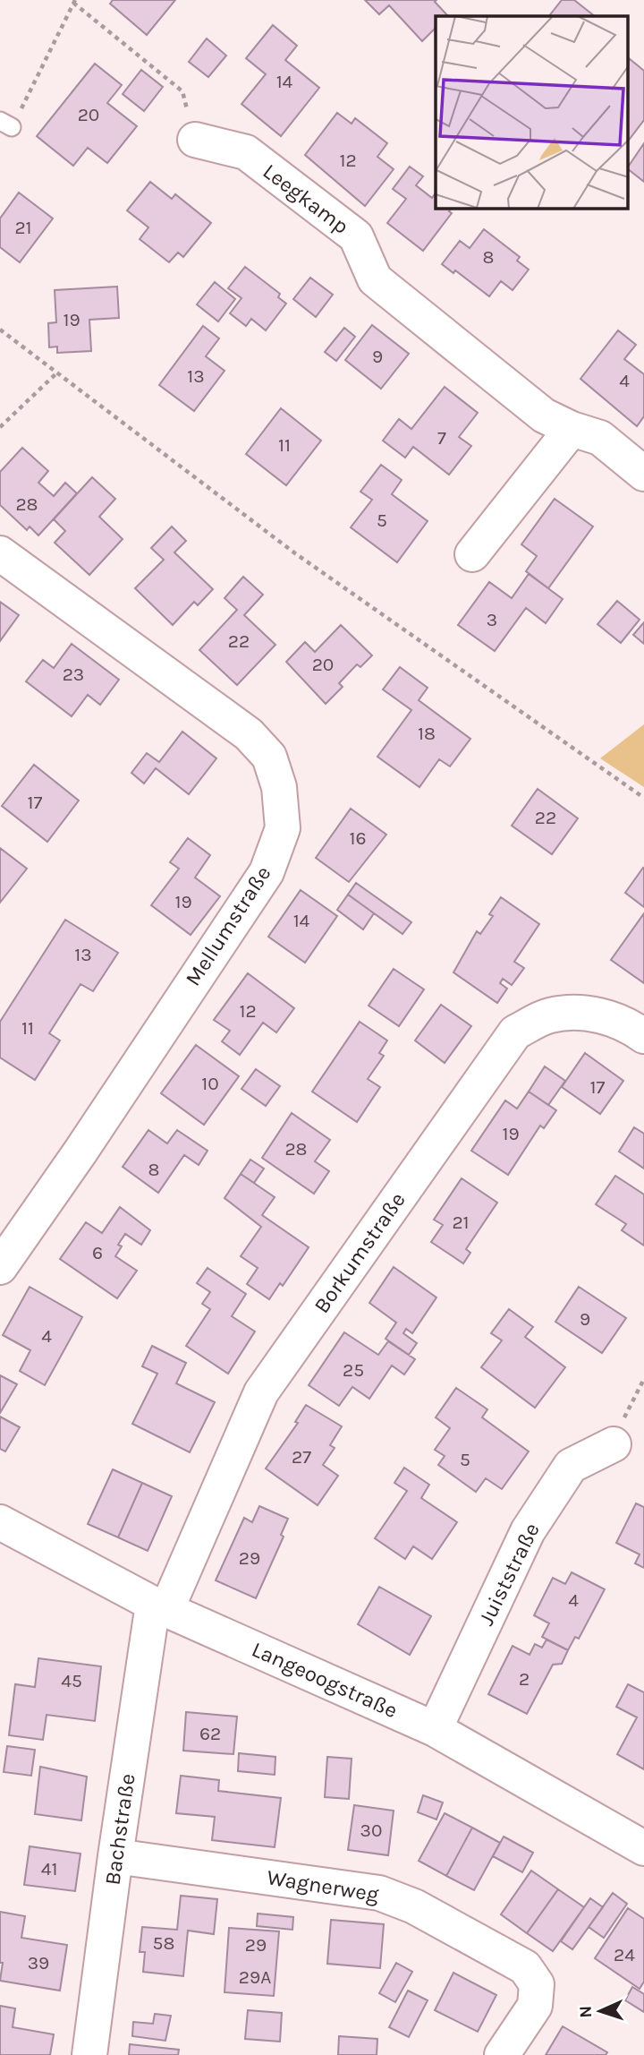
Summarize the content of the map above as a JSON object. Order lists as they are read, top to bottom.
{
  "streets": {
    "street": [
      "Leegkamp",
      "Mellumstraße",
      "Borkumstraße",
      "Juiststraße",
      "Langeoogstraße",
      "Bachstraße",
      "Wagnerweg"
    ]
  },
  "crossings": [
    ["Borkumstraße", "Langeoogstraße"],
    ["Borkumstraße", "Bachstraße"],
    ["Juiststraße", "Langeoogstraße"],
    ["Langeoogstraße", "Bachstraße"],
    ["Bachstraße", "Wagnerweg"]
  ],
  "house_numbers": [
    "14",
    "20",
    "12",
    "21",
    "8",
    "19",
    "9",
    "13",
    "4",
    "7",
    "11",
    "28",
    "5",
    "3",
    "22",
    "20",
    "23",
    "18",
    "17",
    "22",
    "16",
    "19",
    "14",
    "13",
    "12",
    "11",
    "10",
    "17",
    "19",
    "28",
    "8",
    "21",
    "6",
    "9",
    "4",
    "25",
    "27",
    "5",
    "29",
    "4",
    "2",
    "45",
    "62",
    "30",
    "41",
    "58",
    "29",
    "24",
    "39",
    "29A"
  ],
  "north": "left"
}
